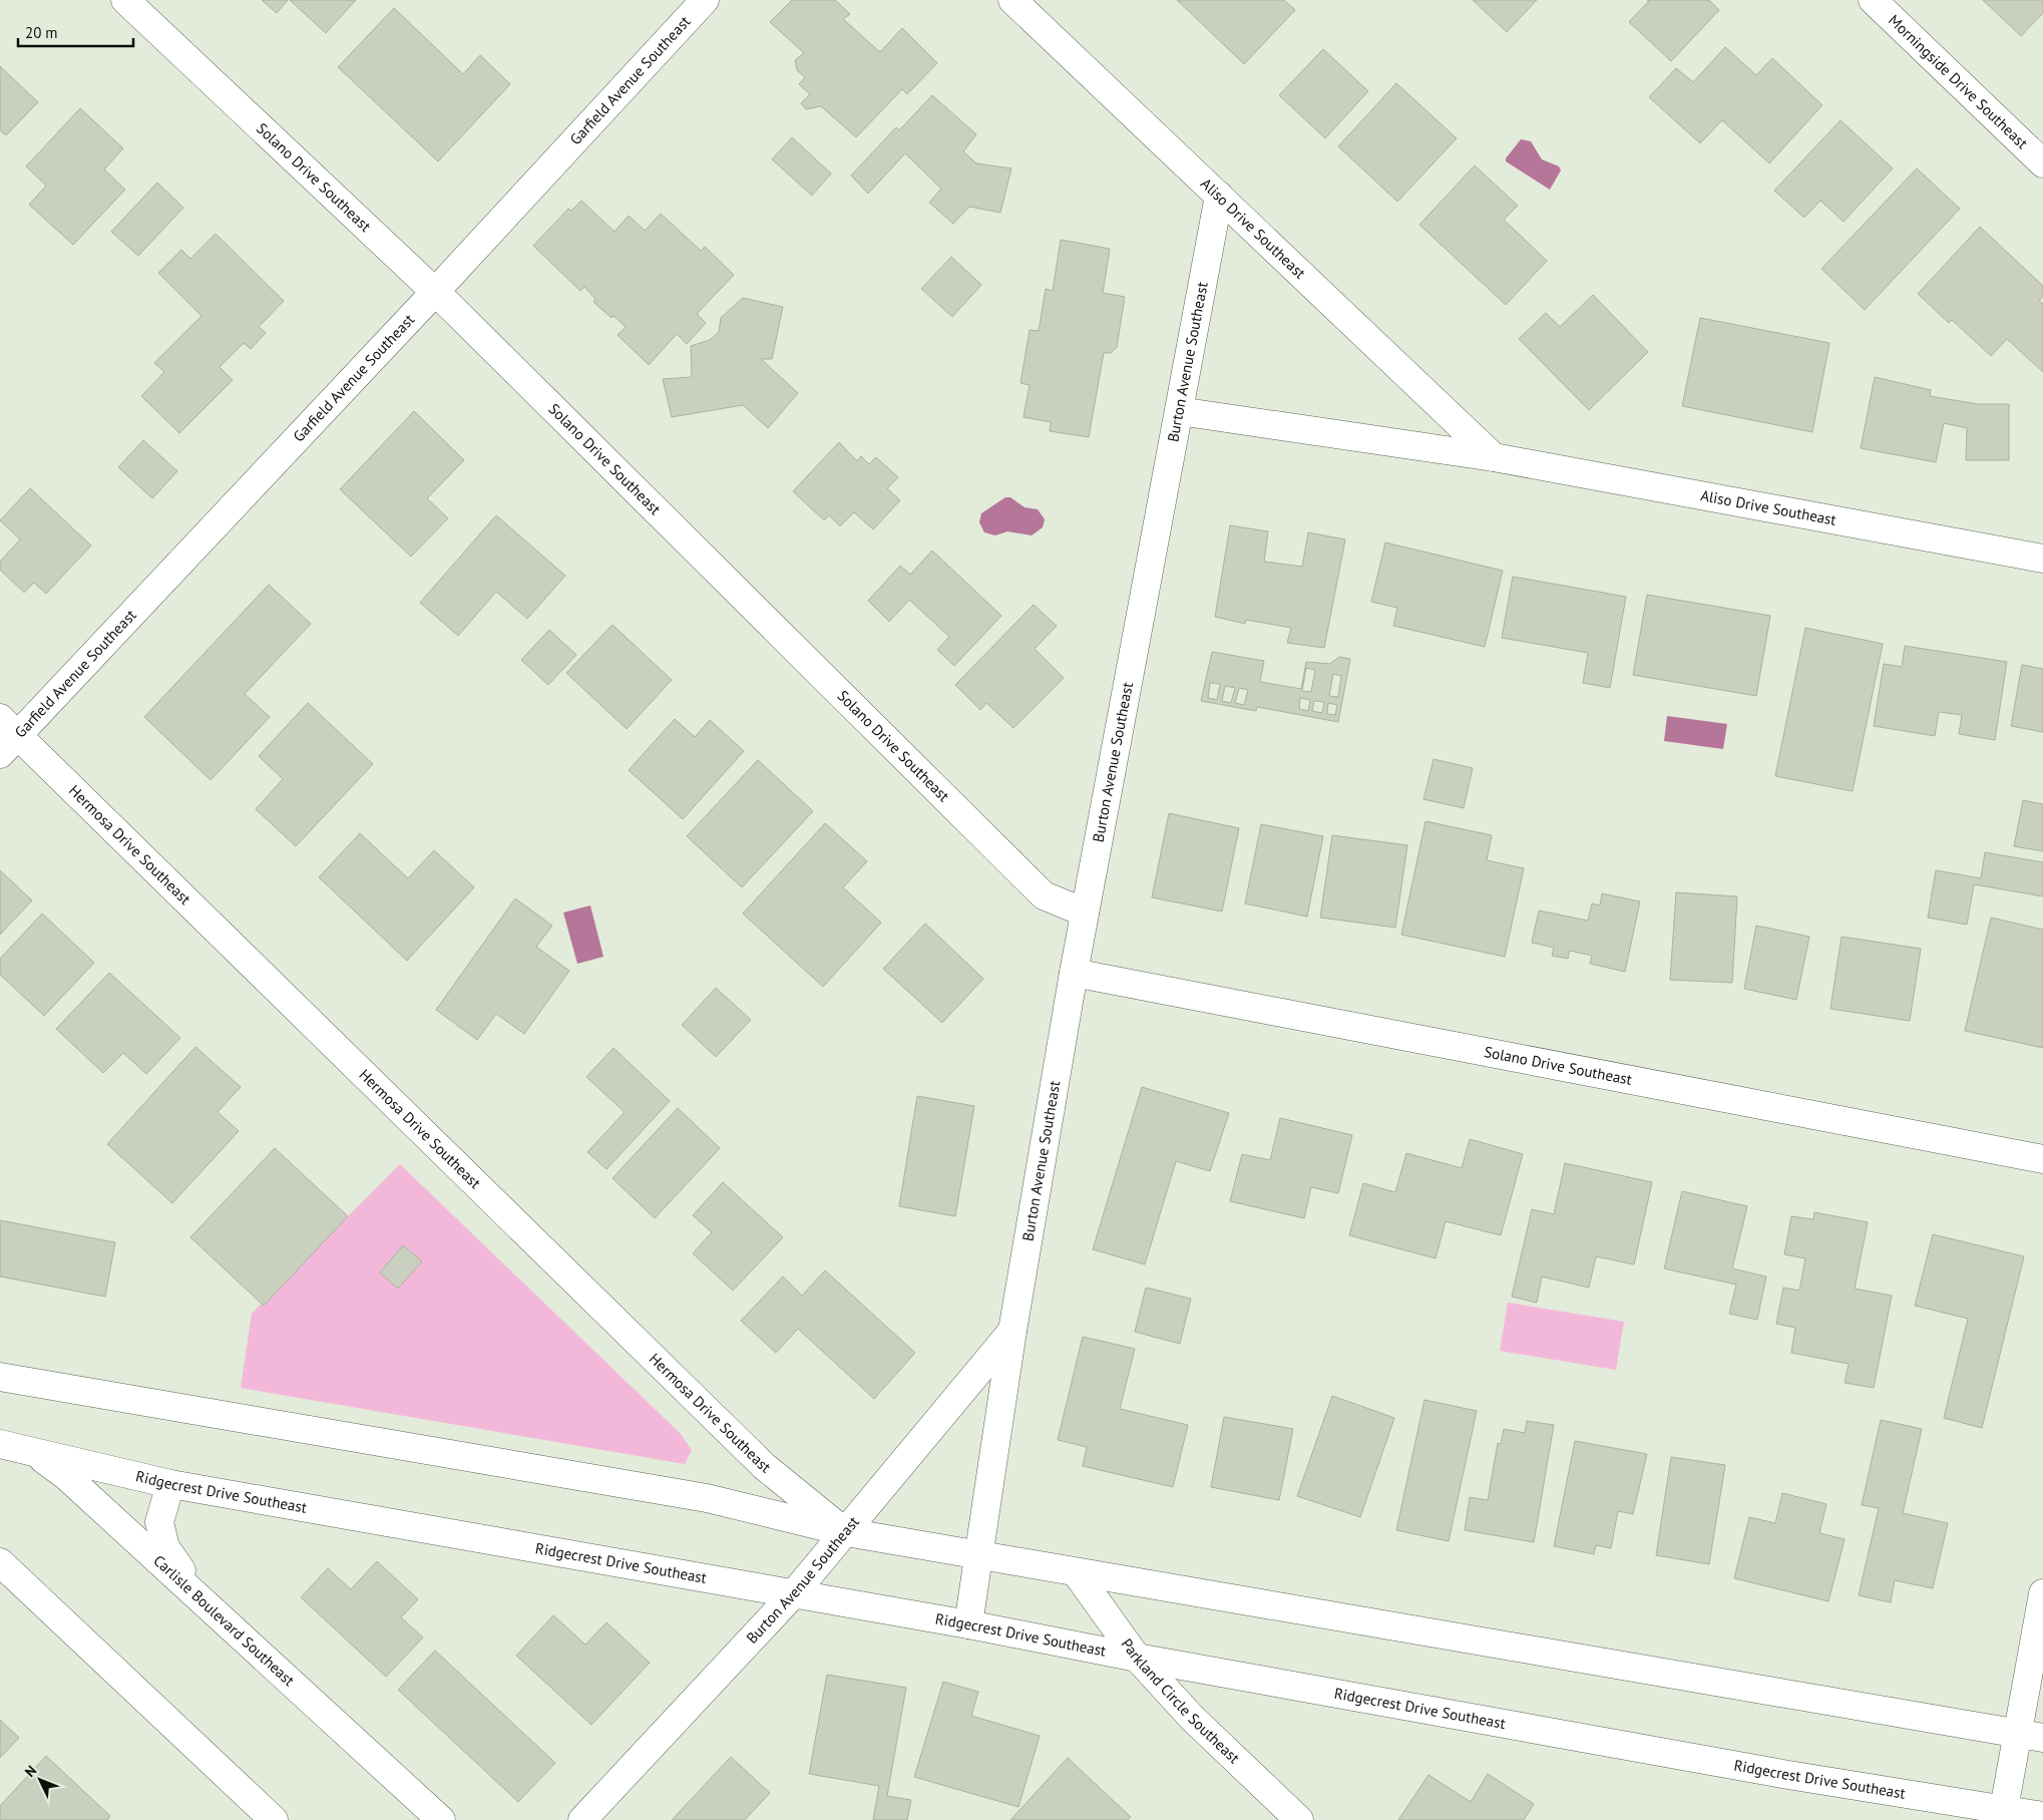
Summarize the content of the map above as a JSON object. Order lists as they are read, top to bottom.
{
  "streets": {
    "street": [
      "Garfield Avenue Southeast",
      "Morningside Drive Southeast",
      "Solano Drive Southeast",
      "Aliso Drive Southeast",
      "Burton Avenue Southeast",
      "Hermosa Drive Southeast",
      "Ridgecrest Drive Southeast",
      "Carlisle Boulevard Southeast",
      "Parkland Circle Southeast"
    ]
  },
  "crossings": [
    ["Garfield Avenue Southeast", "Solano Drive Southeast"],
    ["Garfield Avenue Southeast", "Hermosa Drive Southeast"],
    ["Solano Drive Southeast", "Burton Avenue Southeast"],
    ["Aliso Drive Southeast", "Burton Avenue Southeast"],
    ["Burton Avenue Southeast", "Hermosa Drive Southeast"],
    ["Burton Avenue Southeast", "Ridgecrest Drive Southeast"],
    ["Ridgecrest Drive Southeast", "Carlisle Boulevard Southeast"],
    ["Ridgecrest Drive Southeast", "Parkland Circle Southeast"]
  ],
  "scale_bar": "20 m",
  "north": "top left"
}
